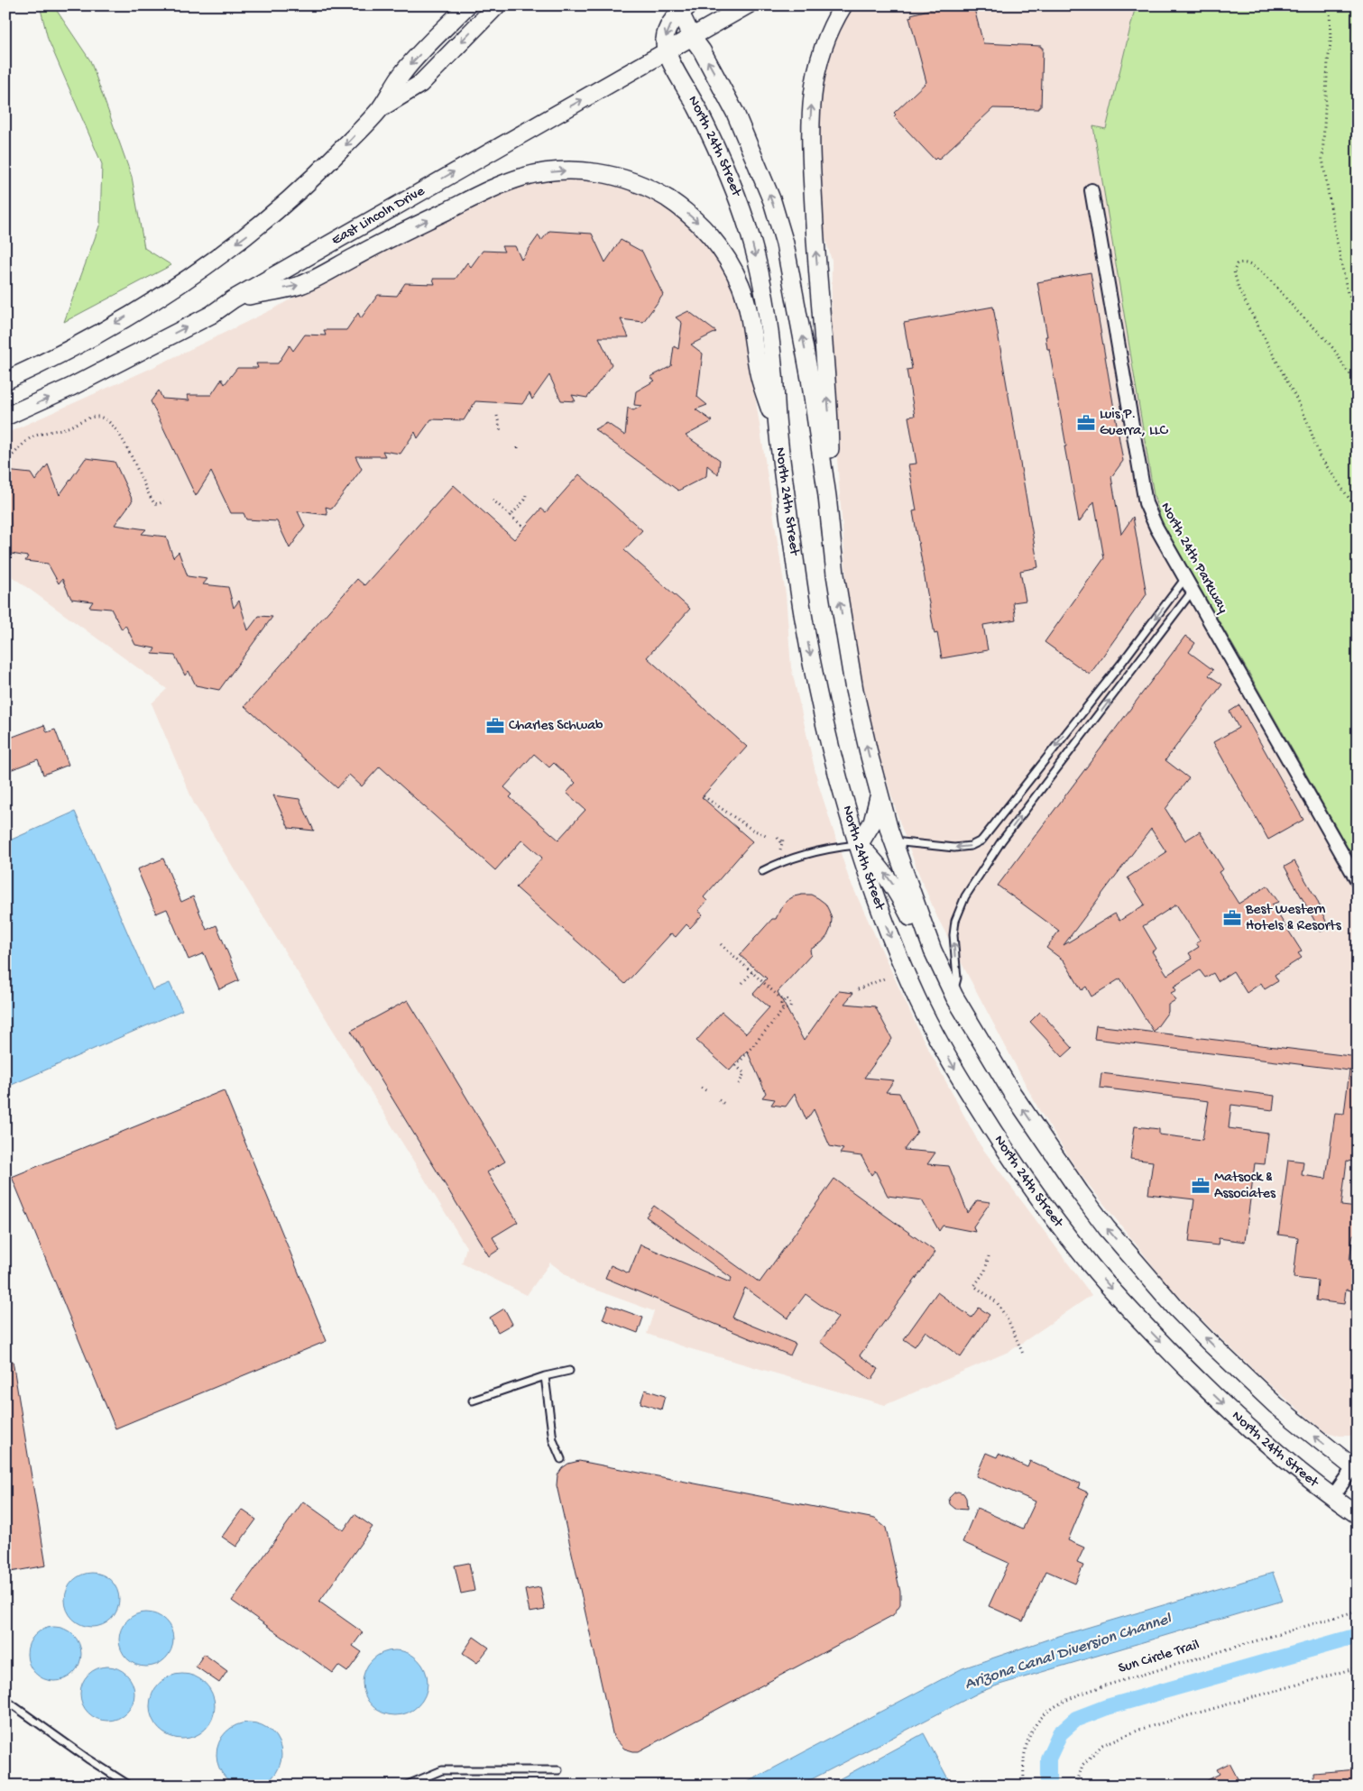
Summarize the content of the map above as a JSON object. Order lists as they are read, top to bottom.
{
  "streets": {
    "main road": ["North 24th Street", "East Lincoln Drive"],
    "street": ["North 24th Parkway"],
    "path": ["Sun Circle Trail"]
  },
  "crossings": [
    ["North 24th Street", "East Lincoln Drive"]
  ],
  "water": ["Arizona Canal Diversion Channel"],
  "places": {
    "office": [
      "Luis P. Guerra, LLC",
      "Charles Schwab",
      "Best Western Hotels & Resorts",
      "Matsock & Associates"
    ]
  }
}
